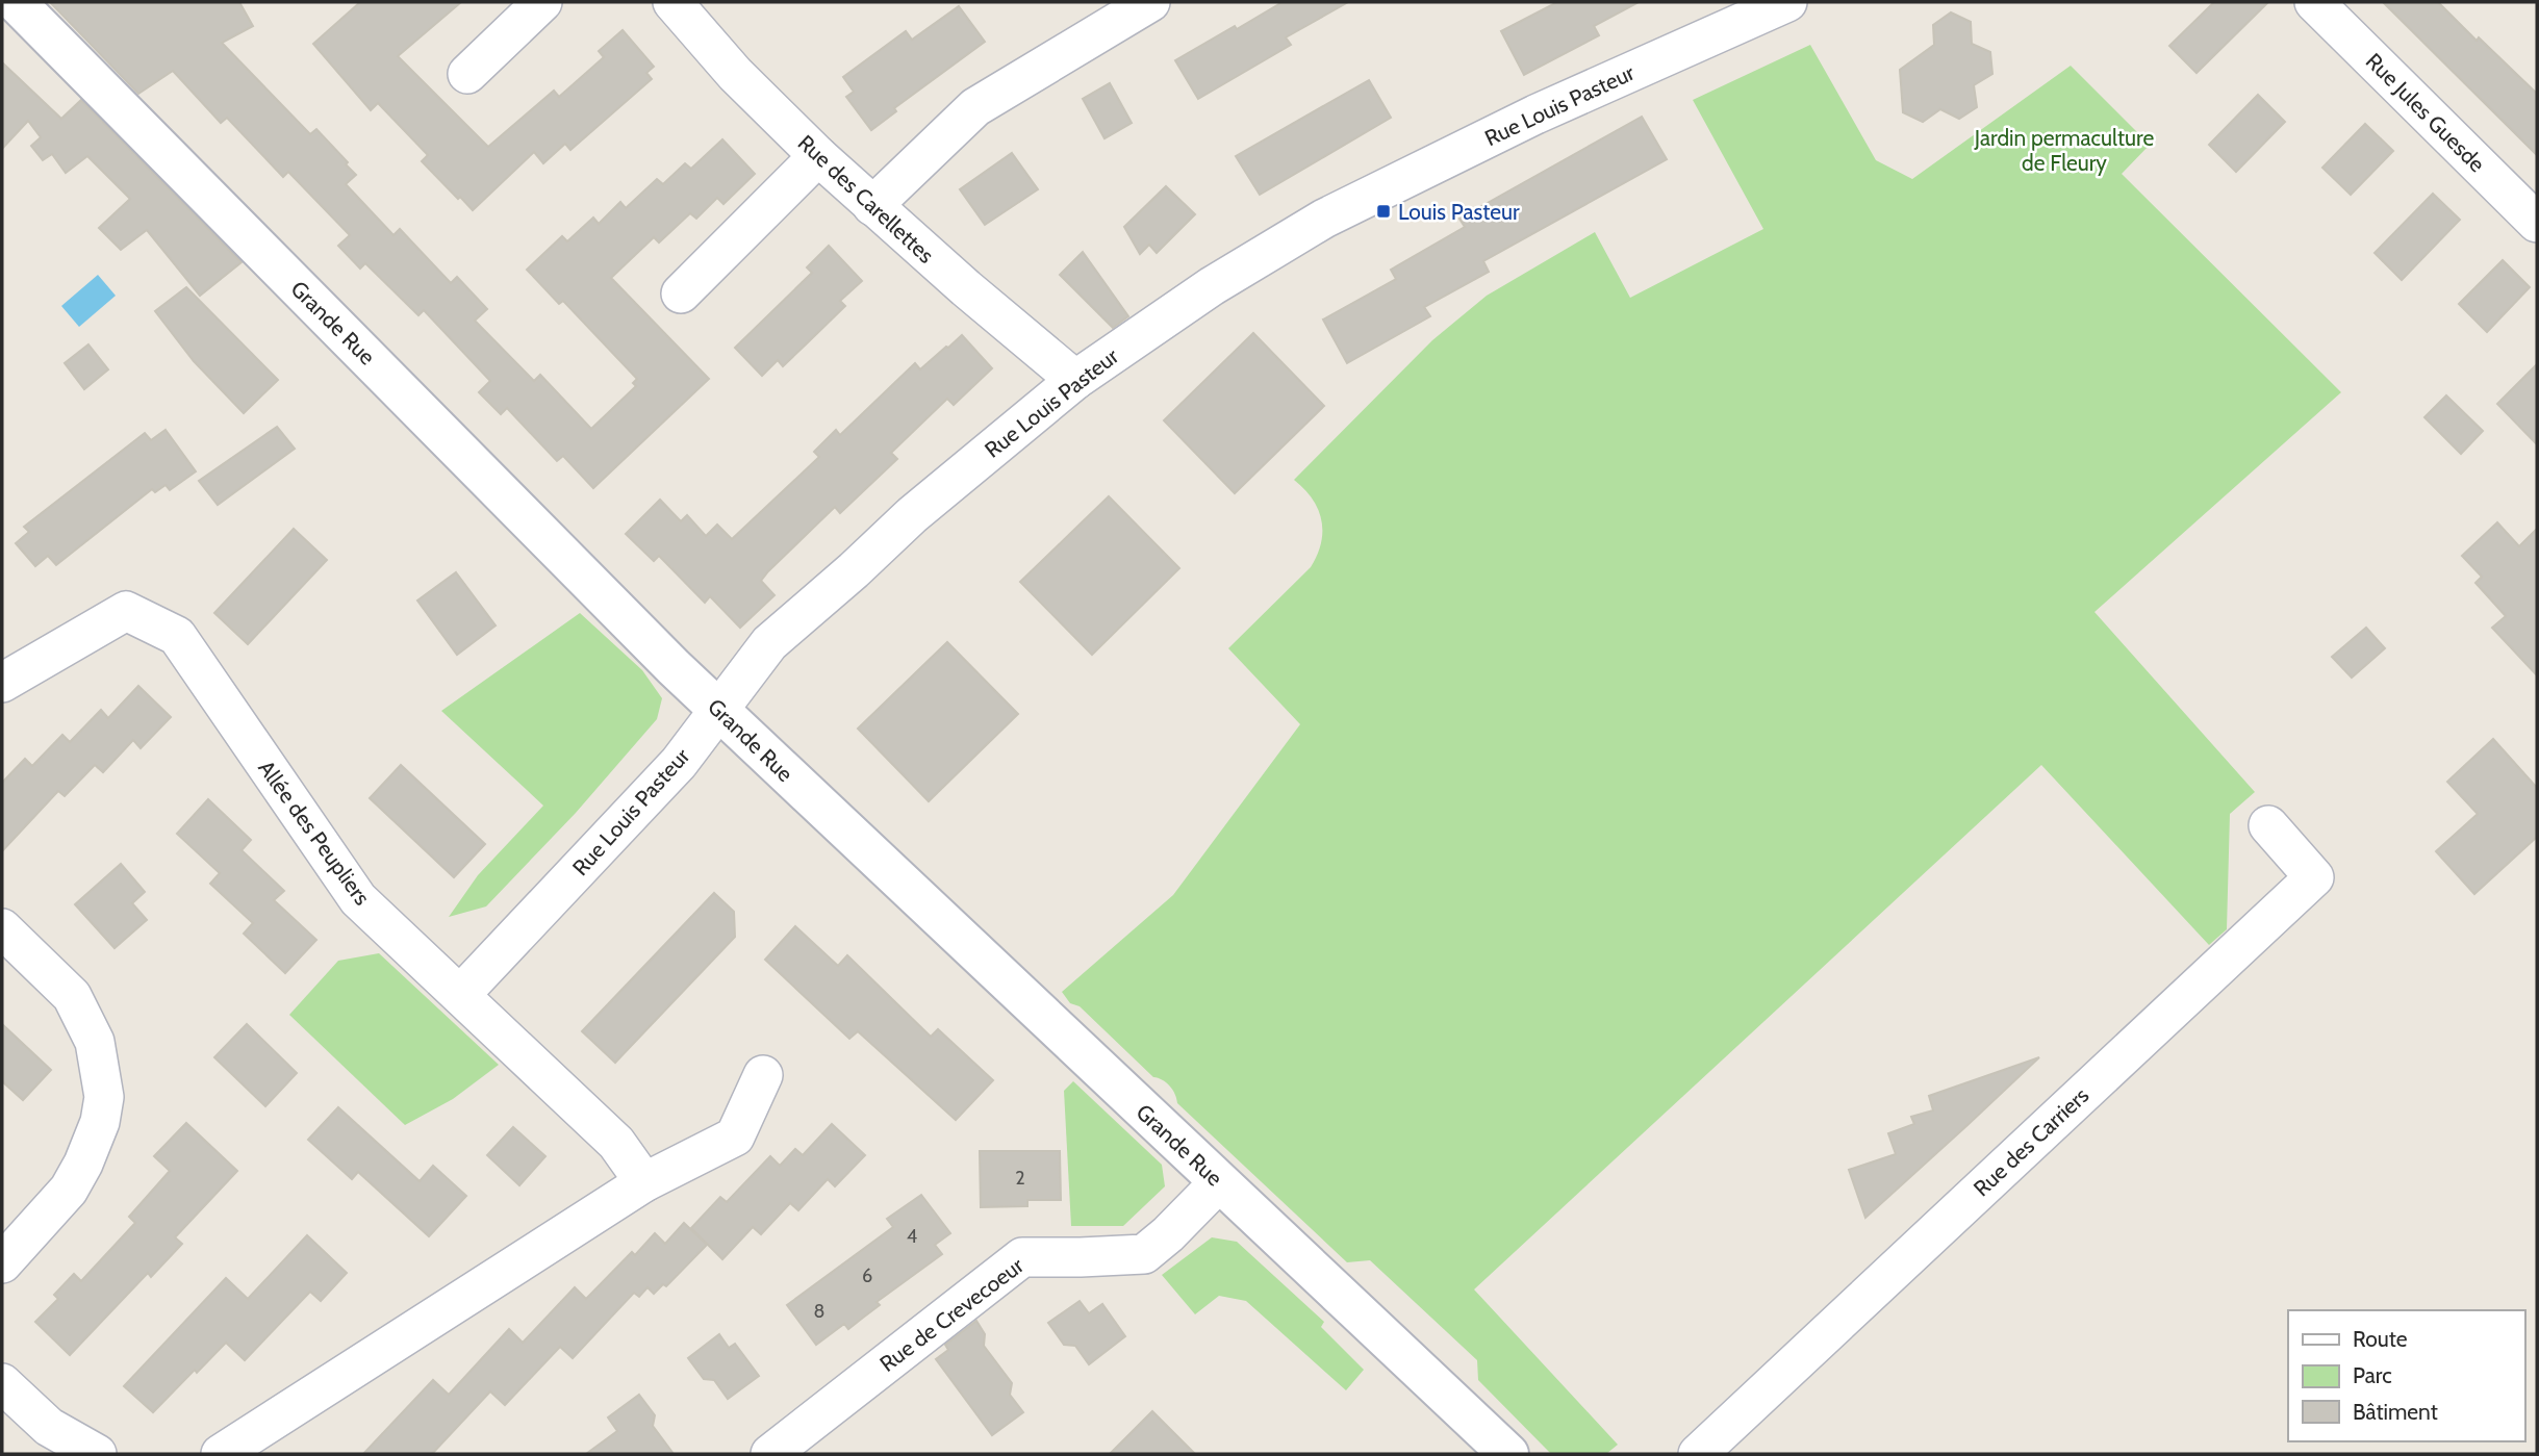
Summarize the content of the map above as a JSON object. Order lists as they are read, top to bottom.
{
  "streets": {
    "street": [
      "Rue Louis Pasteur",
      "Rue Jules Guesde",
      "Rue des Carellettes",
      "Grande Rue",
      "Allée des Peupliers",
      "Rue des Carriers",
      "Rue de Crevecoeur"
    ]
  },
  "crossings": [
    ["Rue Louis Pasteur", "Rue des Carellettes"],
    ["Rue Louis Pasteur", "Grande Rue"],
    ["Rue Louis Pasteur", "Allée des Peupliers"],
    ["Grande Rue", "Rue de Crevecoeur"]
  ],
  "parks": ["Jardin permaculture de Fleury"],
  "places": {
    "transit": ["Louis Pasteur"]
  },
  "house_numbers": [
    "2",
    "4",
    "6",
    "8"
  ],
  "legend": ["Route", "Parc", "Bâtiment"]
}
